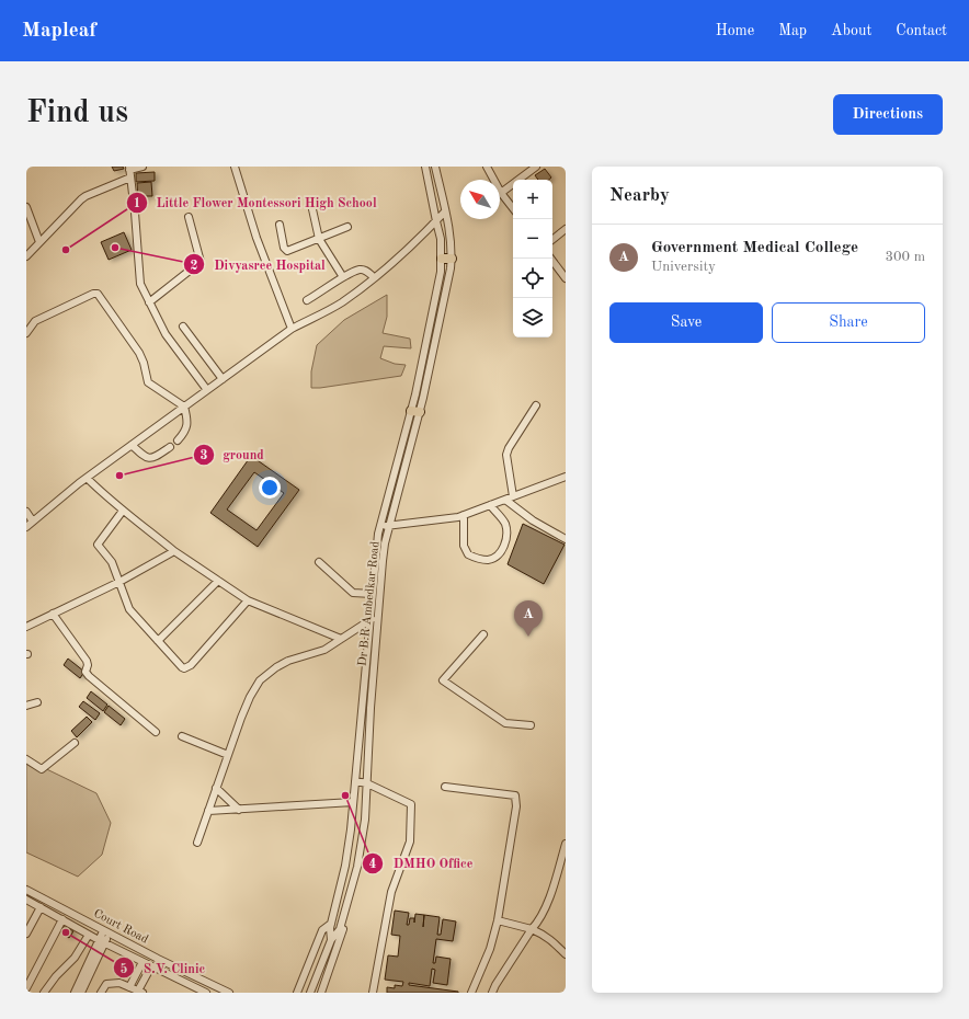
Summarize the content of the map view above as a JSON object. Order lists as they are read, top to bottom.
{
  "streets": {
    "street": ["Dr B.R Ambedkar Road", "Court Road"]
  },
  "places": [
    "Divyasree Hospital",
    "Little Flower Montessori High School",
    "ground",
    "DMHO Office",
    "S.V. Clinic"
  ],
  "north": "top left",
  "page": {
    "header": "Mapleaf",
    "nav": [
      "Home",
      "Map",
      "About",
      "Contact"
    ],
    "buttons": [
      "Directions",
      ["Save", "Share"]
    ],
    "title": "Find us",
    "heading": "Nearby",
    "map_buttons": ["+", "−"],
    "list": [
      {
        "mark": "A",
        "name": "Government Medical College",
        "note": "University",
        "value": "300 m"
      }
    ],
    "pins": "A"
  }
}
